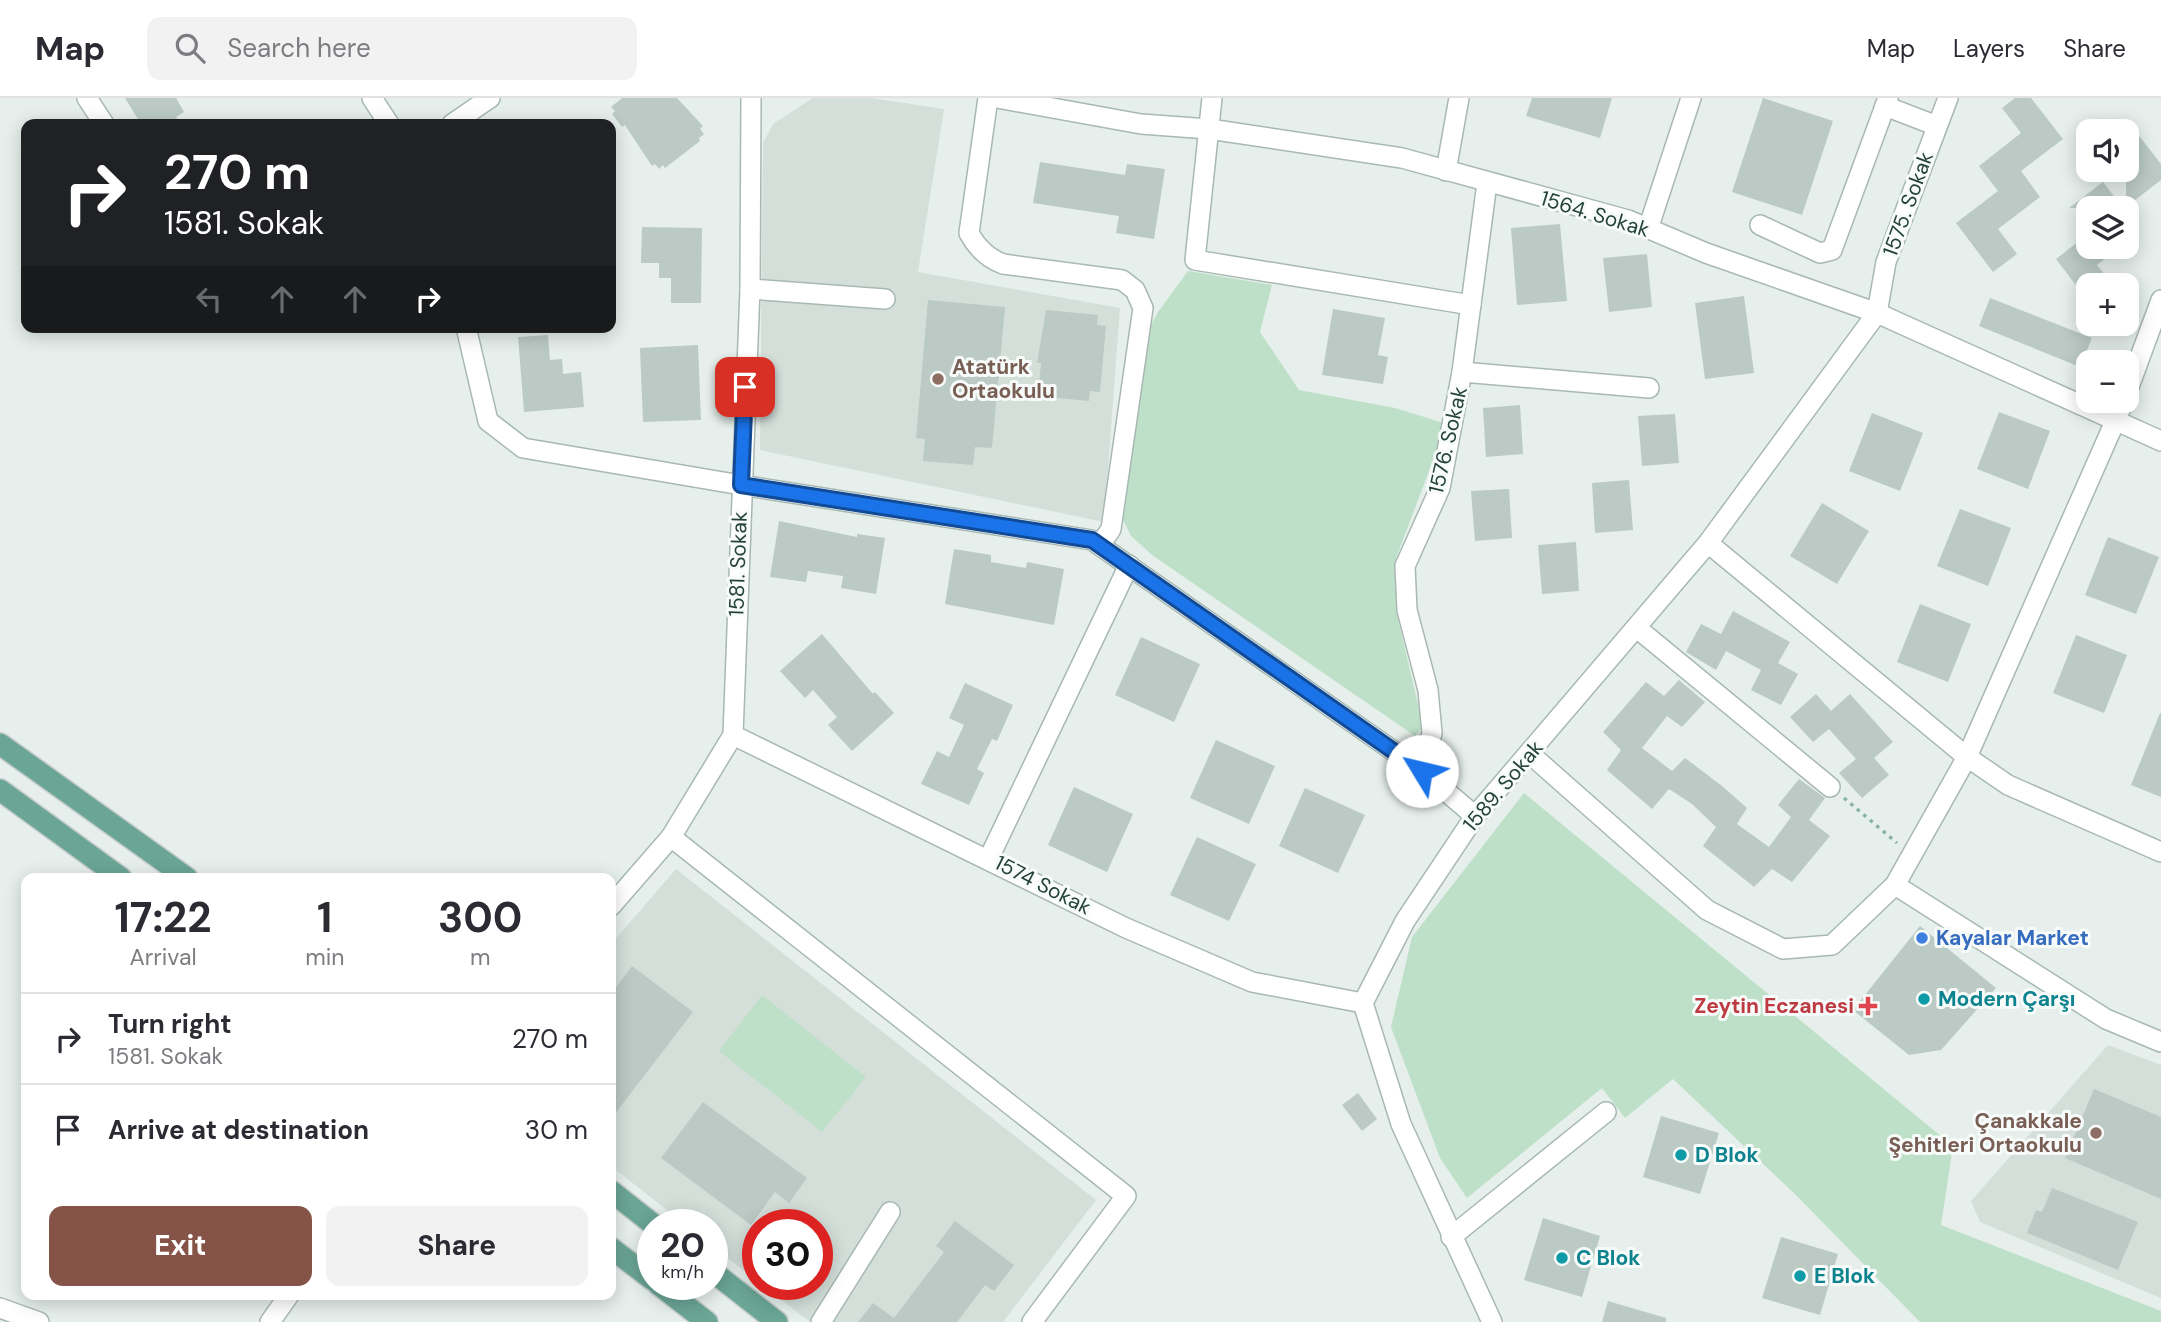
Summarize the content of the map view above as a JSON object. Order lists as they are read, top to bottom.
{
  "streets": {
    "street": [
      "1575. Sokak",
      "1564. Sokak",
      "1576. Sokak",
      "1581. Sokak",
      "1589. Sokak",
      "1574 Sokak"
    ]
  },
  "crossings": [
    ["1575. Sokak", "1564. Sokak"],
    ["1575. Sokak", "1589. Sokak"],
    ["1564. Sokak", "1576. Sokak"],
    ["1564. Sokak", "1589. Sokak"],
    ["1581. Sokak", "1574 Sokak"],
    ["1589. Sokak", "1574 Sokak"]
  ],
  "places": {
    "other": [
      "Atatürk Ortaokulu",
      "Kayalar Market",
      "Modern Çarşı",
      "Çanakkale Şehitleri Ortaokulu",
      "D Blok",
      "C Blok",
      "E Blok"
    ],
    "health": ["Zeytin Eczanesi"]
  },
  "page": {
    "header": "Map",
    "search": "Search here",
    "nav": ["Map", "Layers", "Share"],
    "map_buttons": ["+", "−"],
    "turn": ["270 m", "1581. Sokak"],
    "eta": [
      "17:22",
      "Arrival",
      "1",
      "min",
      "300",
      "m"
    ],
    "list": [
      {
        "name": "Turn right",
        "note": "1581. Sokak",
        "value": "270 m"
      },
      {
        "name": "Arrive at destination",
        "value": "30 m"
      }
    ],
    "buttons": ["Exit", "Share"],
    "speed": "20 km/h",
    "limit": "30"
  }
}
